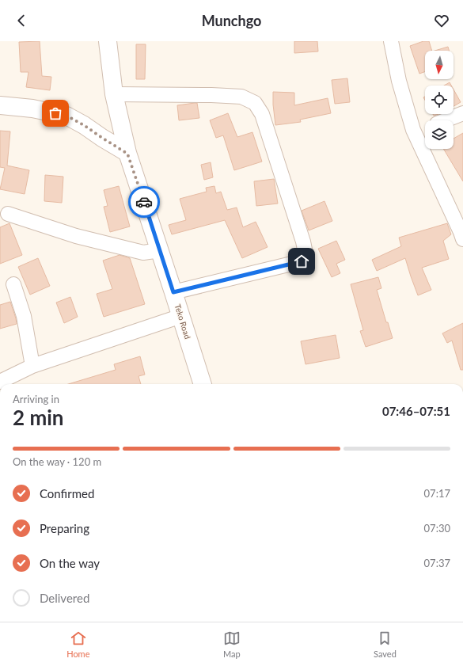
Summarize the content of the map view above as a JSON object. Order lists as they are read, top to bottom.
{
  "streets": {
    "street": ["Teko Road"]
  },
  "north": "bottom",
  "page": {
    "header": "Munchgo",
    "heading": ["2 min", "Arriving in", "07:46–07:51"],
    "bar": "On the way · 120 m",
    "list": [
      ["Confirmed", "07:17"],
      ["Preparing", "07:30"],
      ["On the way", "07:37"],
      "Delivered"
    ],
    "tabs": ["Home", "Map", "Saved"]
  }
}
